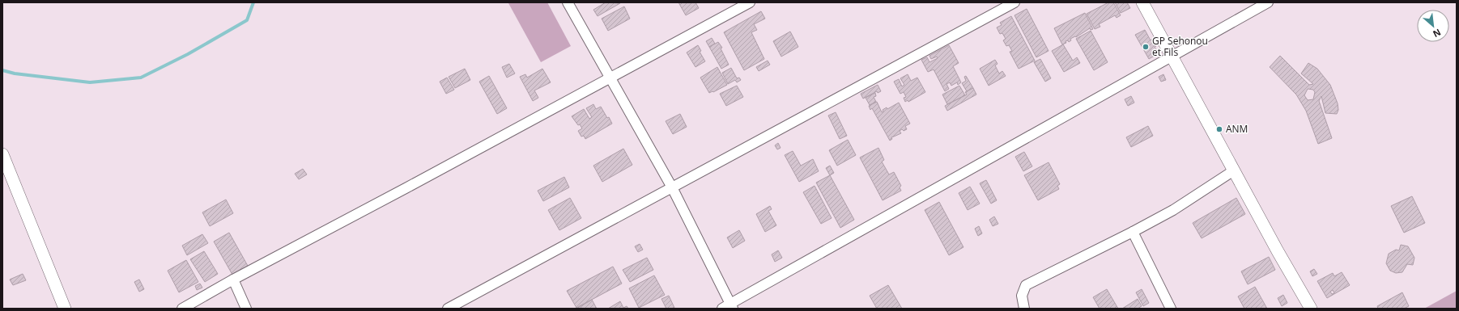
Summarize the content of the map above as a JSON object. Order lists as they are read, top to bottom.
{
  "places": ["GP Sehonou et Fils", "ANM"],
  "north": "bottom right"
}
